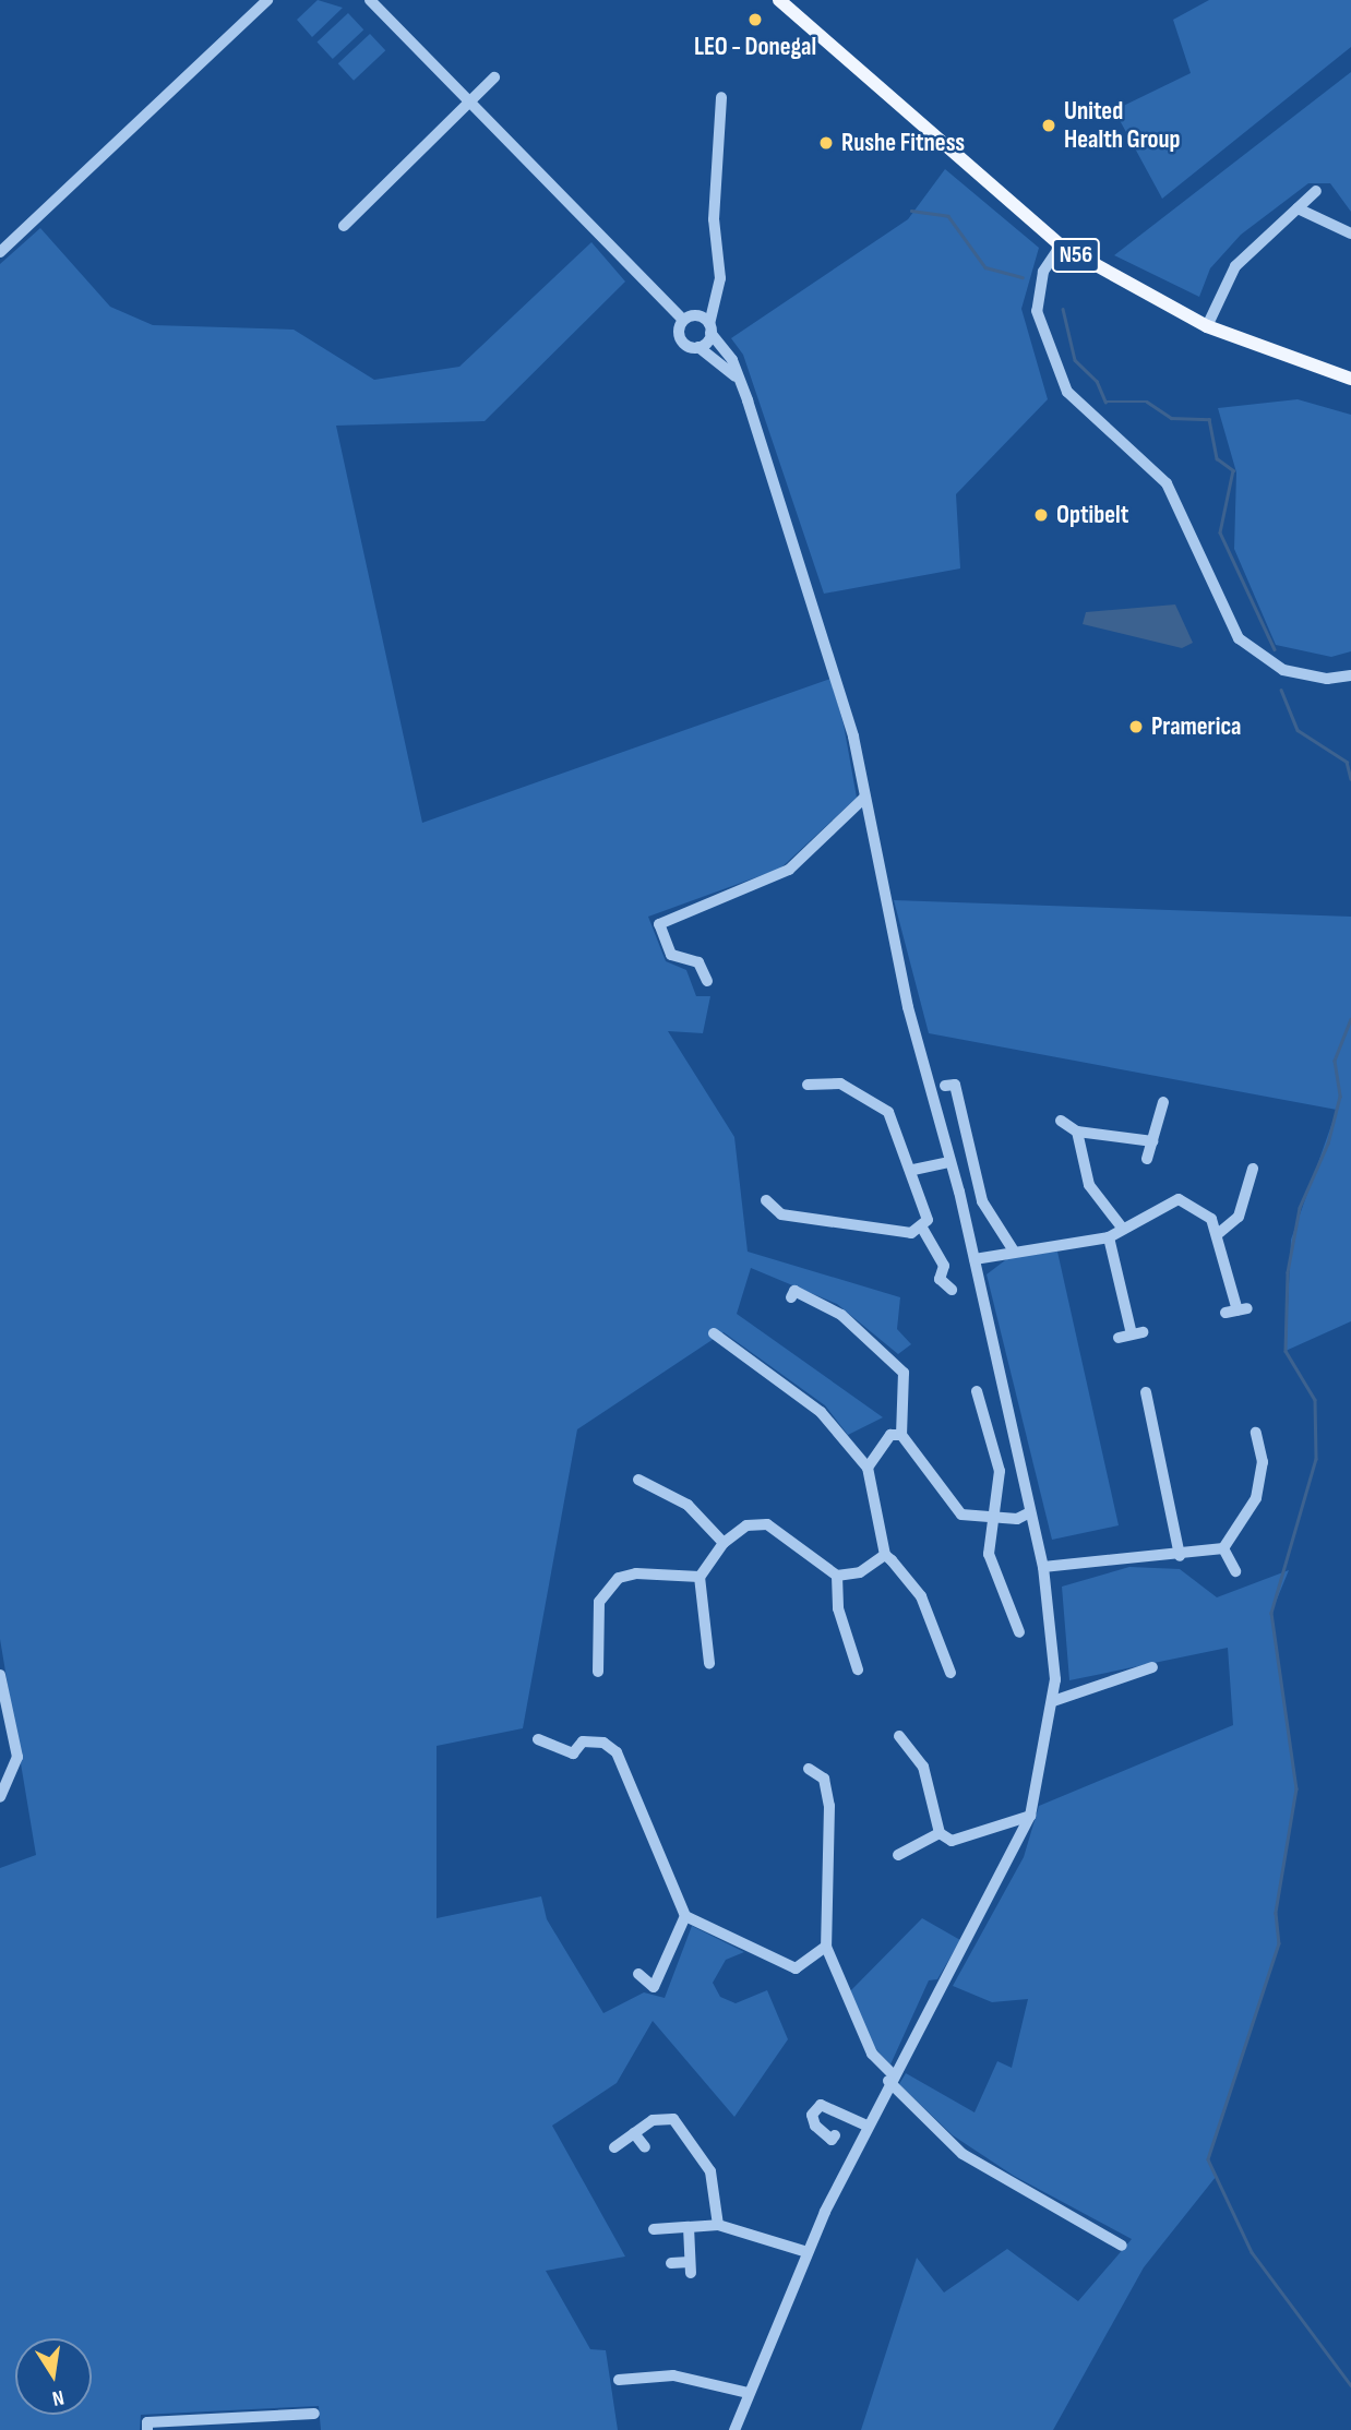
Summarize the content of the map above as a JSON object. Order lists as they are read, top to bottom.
{
  "streets": {
    "main road": ["N56"]
  },
  "places": [
    "LEO - Donegal",
    "United Health Group",
    "Rushe Fitness",
    "Optibelt",
    "Pramerica"
  ],
  "north": "bottom"
}
